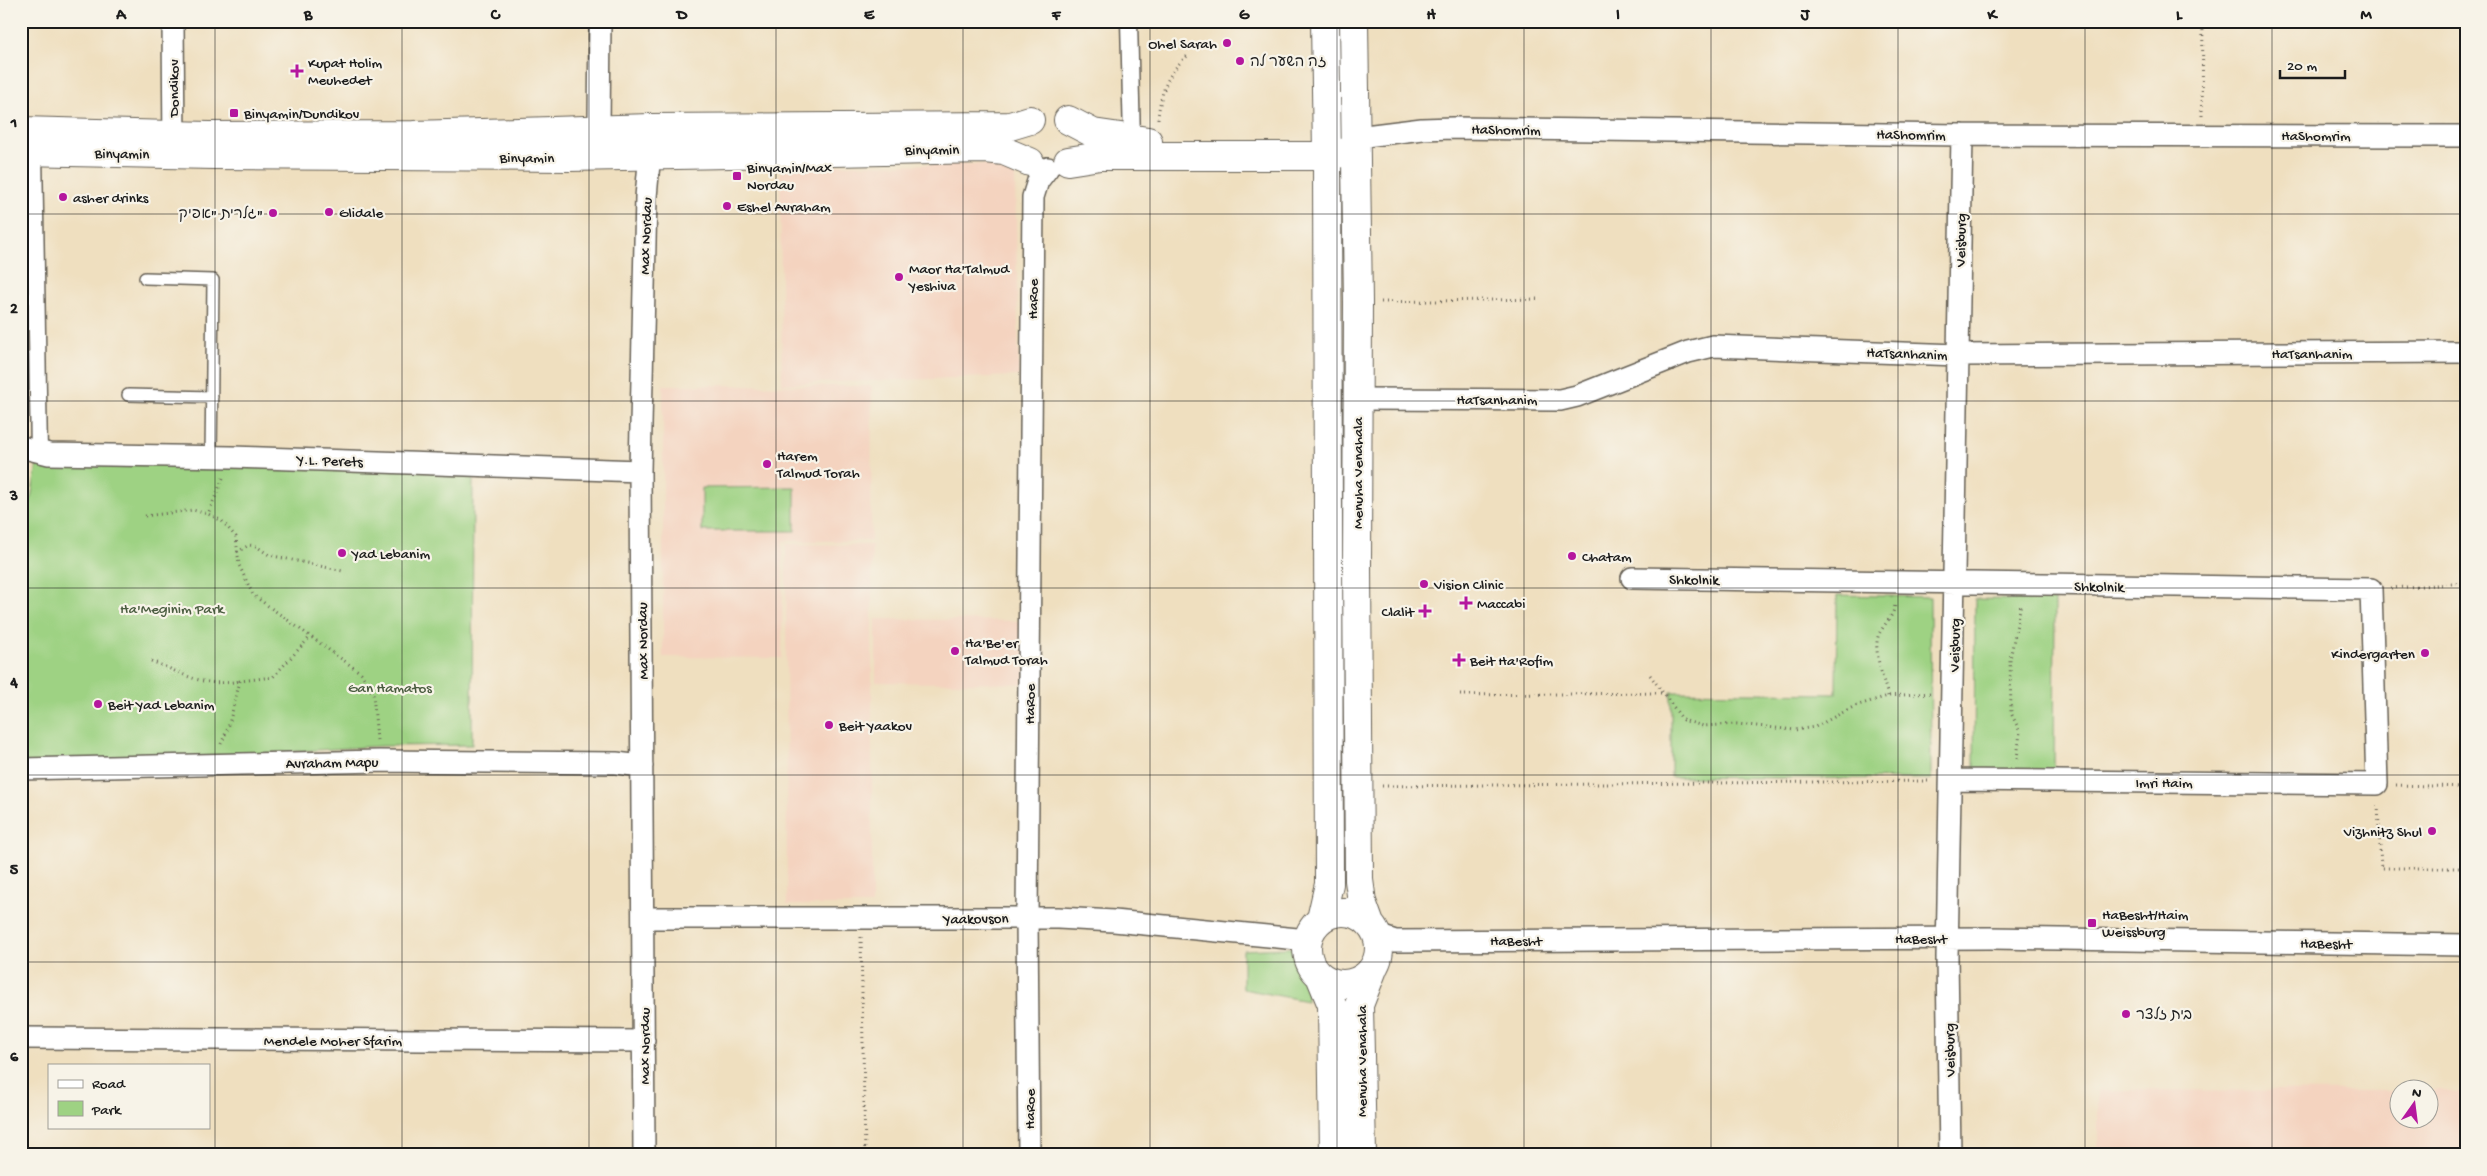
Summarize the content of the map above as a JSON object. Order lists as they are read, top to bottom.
{
  "streets": {
    "street": [
      "Dondikov",
      "HaShomrim",
      "Binyamin",
      "Max Nordau",
      "Veisburg",
      "HaRoe",
      "HaTsanhanim",
      "Y.L. Perets",
      "Menuha Venahala",
      "Shkolnik",
      "Avraham Mapu",
      "Imri Haim",
      "Yaakovson",
      "HaBesht",
      "Mendele Moher Sfarim"
    ]
  },
  "crossings": [
    ["Dondikov", "Binyamin"],
    ["HaShomrim", "Veisburg"],
    ["HaShomrim", "Menuha Venahala"],
    ["Binyamin", "Max Nordau"],
    ["Binyamin", "HaRoe"],
    ["Max Nordau", "Y.L. Perets"],
    ["Max Nordau", "Avraham Mapu"],
    ["Max Nordau", "Yaakovson"],
    ["Max Nordau", "Mendele Moher Sfarim"],
    ["Veisburg", "HaTsanhanim"],
    ["Veisburg", "Shkolnik"],
    ["Veisburg", "Imri Haim"],
    ["Veisburg", "HaBesht"],
    ["HaRoe", "Yaakovson"],
    ["HaTsanhanim", "Menuha Venahala"],
    ["Menuha Venahala", "Yaakovson"],
    ["Menuha Venahala", "HaBesht"],
    ["Yaakovson", "HaBesht"]
  ],
  "parks": ["Ha'Meginim Park", "Gan Hamatos"],
  "places": {
    "other": [
      "Ohel Sarah",
      "זה השער לה",
      "asher drinks",
      "Eshel Avraham",
      "Glidale",
      "גלרית \"אפיק\"",
      "Maor Ha'Talmud Yeshiva",
      "Harem Talmud Torah",
      "Yad Lebanim",
      "Chatam",
      "Vision Clinic",
      "Ha'Be'er Talmud Torah",
      "Kindergarten",
      "Beit Yad Lebanim",
      "Beit Yaakov",
      "Vizhnitz Shul",
      "בית זלצר"
    ],
    "health": [
      "Kupat Holim Meuhedet",
      "Maccabi",
      "Clalit",
      "Beit Ha'Rofim"
    ],
    "transit": ["Binyamin/Dundikov", "Binyamin/Max Nordau", "HaBesht/Haim Weissburg"]
  },
  "legend": ["Road", "Park"],
  "scale_bar": "20 m",
  "north": "top",
  "grid": {
    "columns": [
      "A",
      "B",
      "C",
      "D",
      "E",
      "F",
      "G",
      "H",
      "I",
      "J",
      "K",
      "L",
      "M"
    ],
    "rows": [
      "1",
      "2",
      "3",
      "4",
      "5",
      "6"
    ]
  }
}
